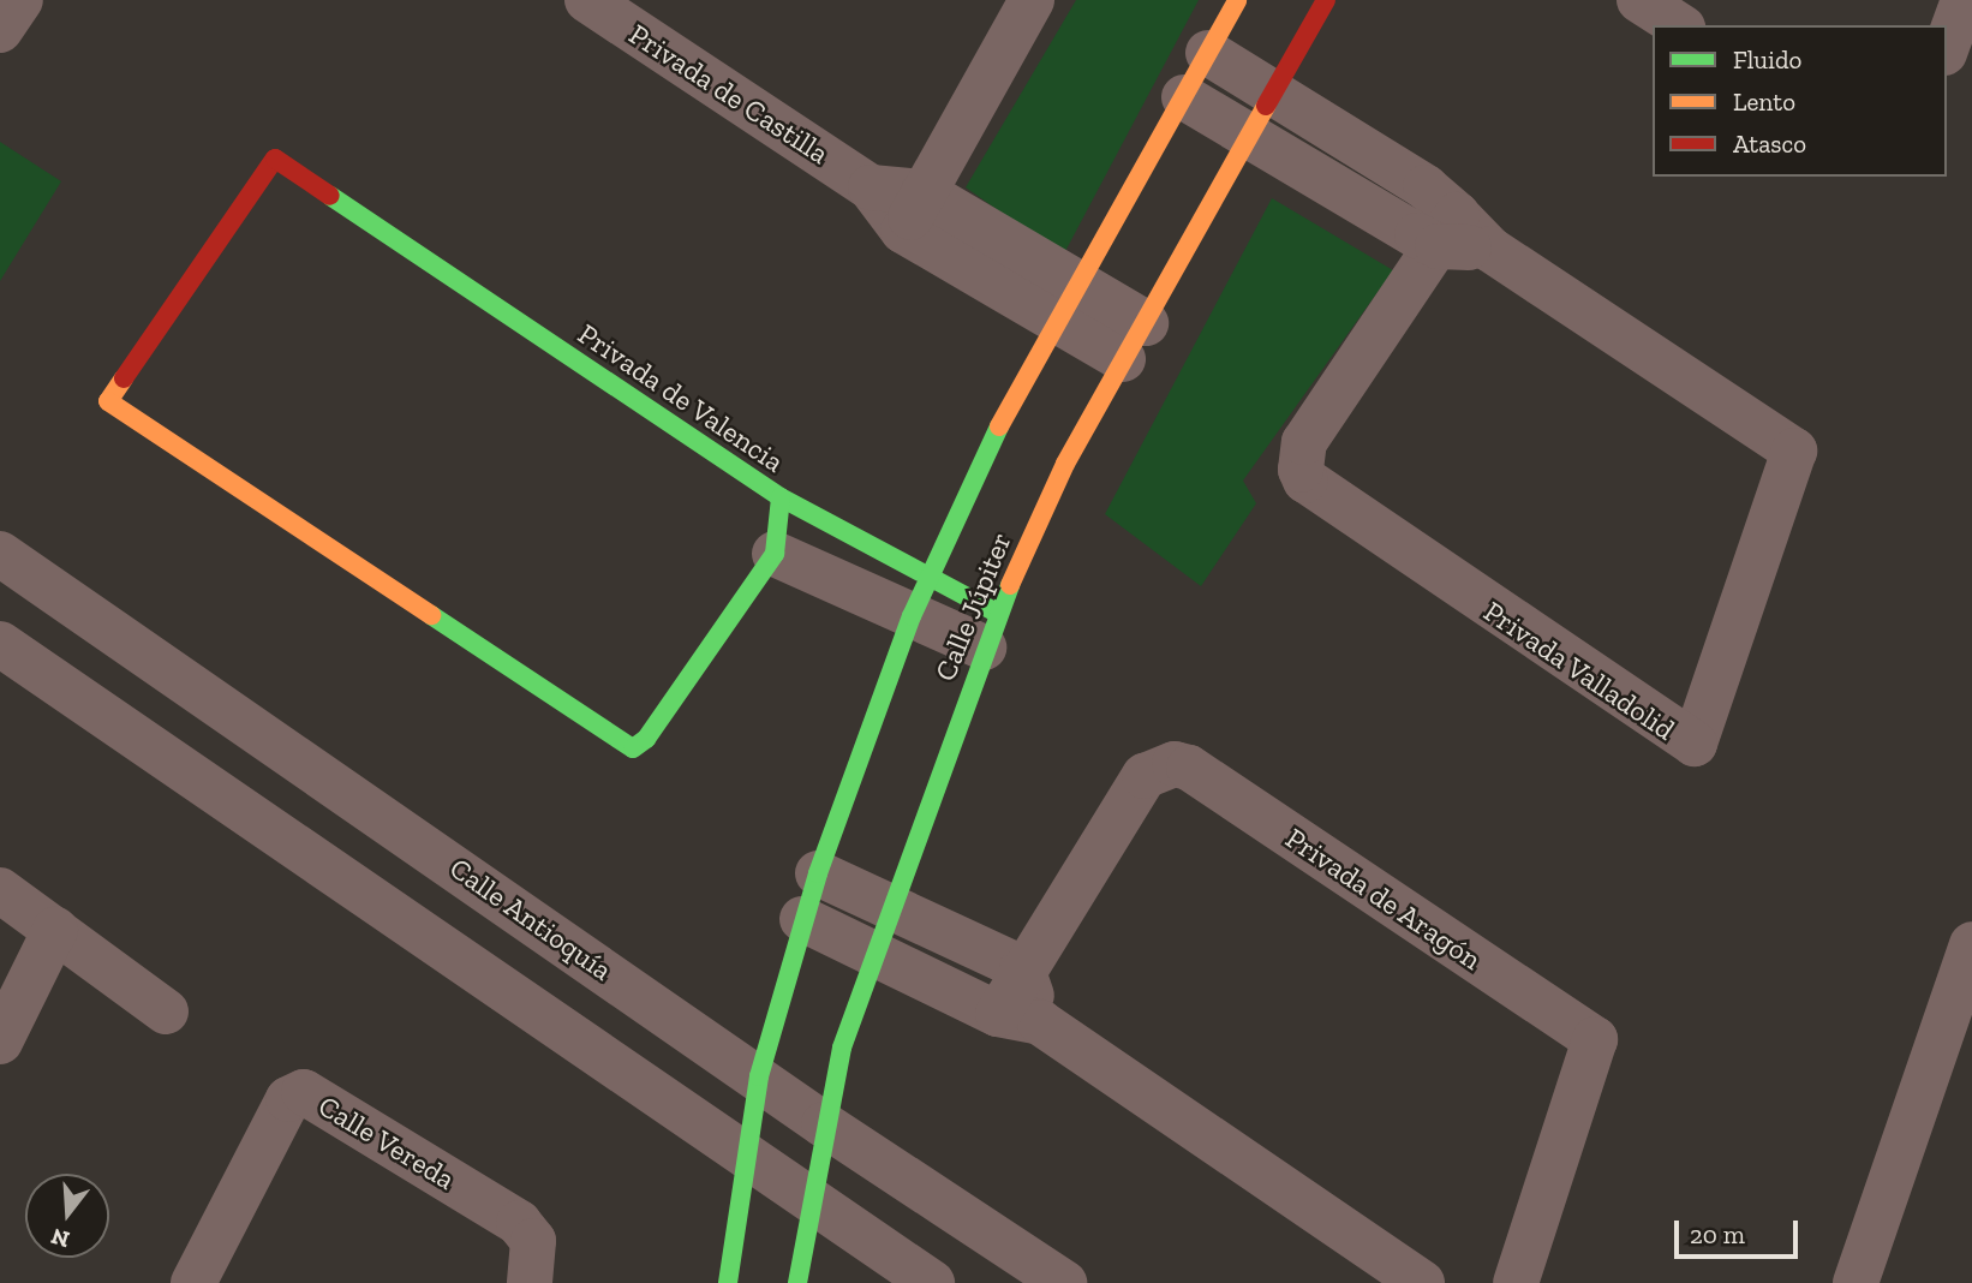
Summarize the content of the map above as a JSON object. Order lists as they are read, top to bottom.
{
  "streets": {
    "main road": ["Privada de Valencia", "Calle Júpiter"],
    "street": [
      "Privada de Castilla",
      "Privada Valladolid",
      "Privada de Aragón",
      "Calle Antioquía",
      "Calle Vereda"
    ]
  },
  "crossings": [
    ["Privada de Castilla", "Calle Júpiter"],
    ["Calle Júpiter", "Privada Valladolid"],
    ["Calle Júpiter", "Calle Antioquía"]
  ],
  "legend": ["Fluido", "Lento", "Atasco"],
  "scale_bar": "20 m",
  "north": "bottom"
}
